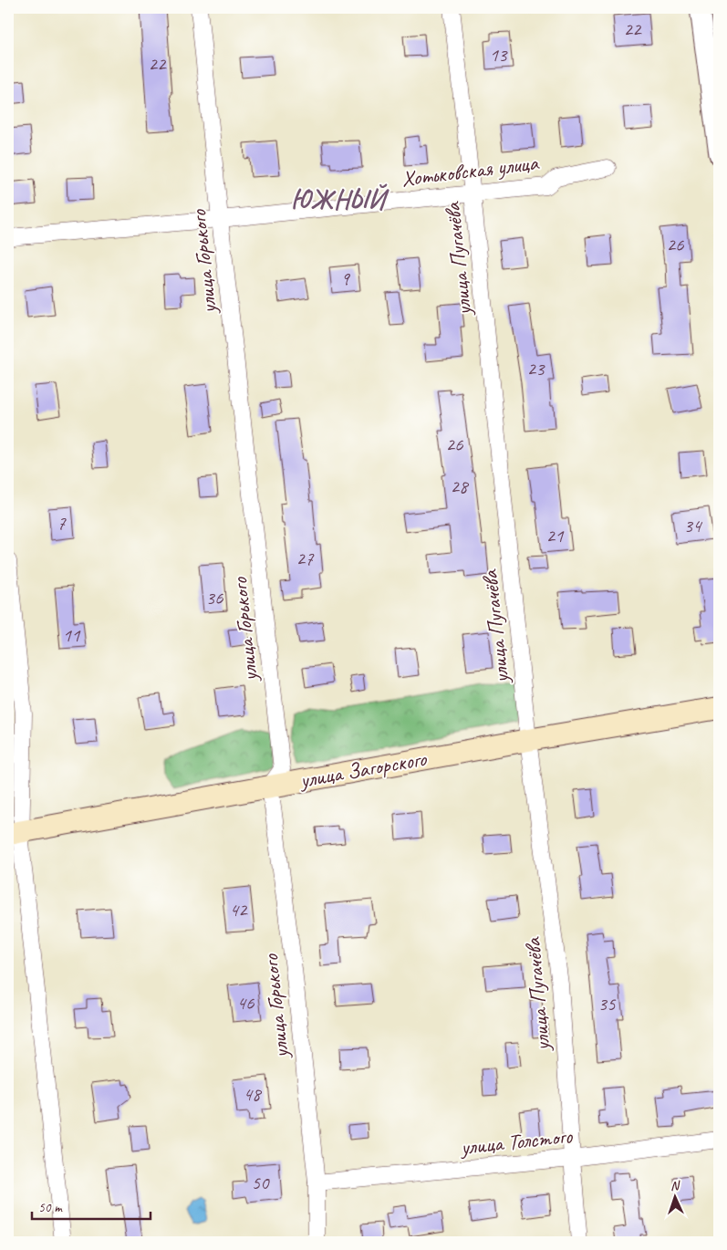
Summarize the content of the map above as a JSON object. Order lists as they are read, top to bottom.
{
  "streets": {
    "main road": ["улица Загорского"],
    "street": [
      "Хотьковская улица",
      "улица Пугачёва",
      "улица Горького",
      "улица Толстого"
    ]
  },
  "crossings": [
    ["Хотьковская улица", "улица Пугачёва"],
    ["Хотьковская улица", "улица Горького"],
    ["улица Пугачёва", "улица Загорского"],
    ["улица Пугачёва", "улица Толстого"],
    ["улица Горького", "улица Загорского"],
    ["улица Горького", "улица Толстого"]
  ],
  "districts": ["ЮЖНЫЙ"],
  "house_numbers": [
    "22",
    "13",
    "22",
    "26",
    "9",
    "23",
    "26",
    "28",
    "7",
    "34",
    "21",
    "27",
    "36",
    "11",
    "42",
    "46",
    "35",
    "48",
    "50"
  ],
  "scale_bar": "50 m",
  "north": "top"
}
